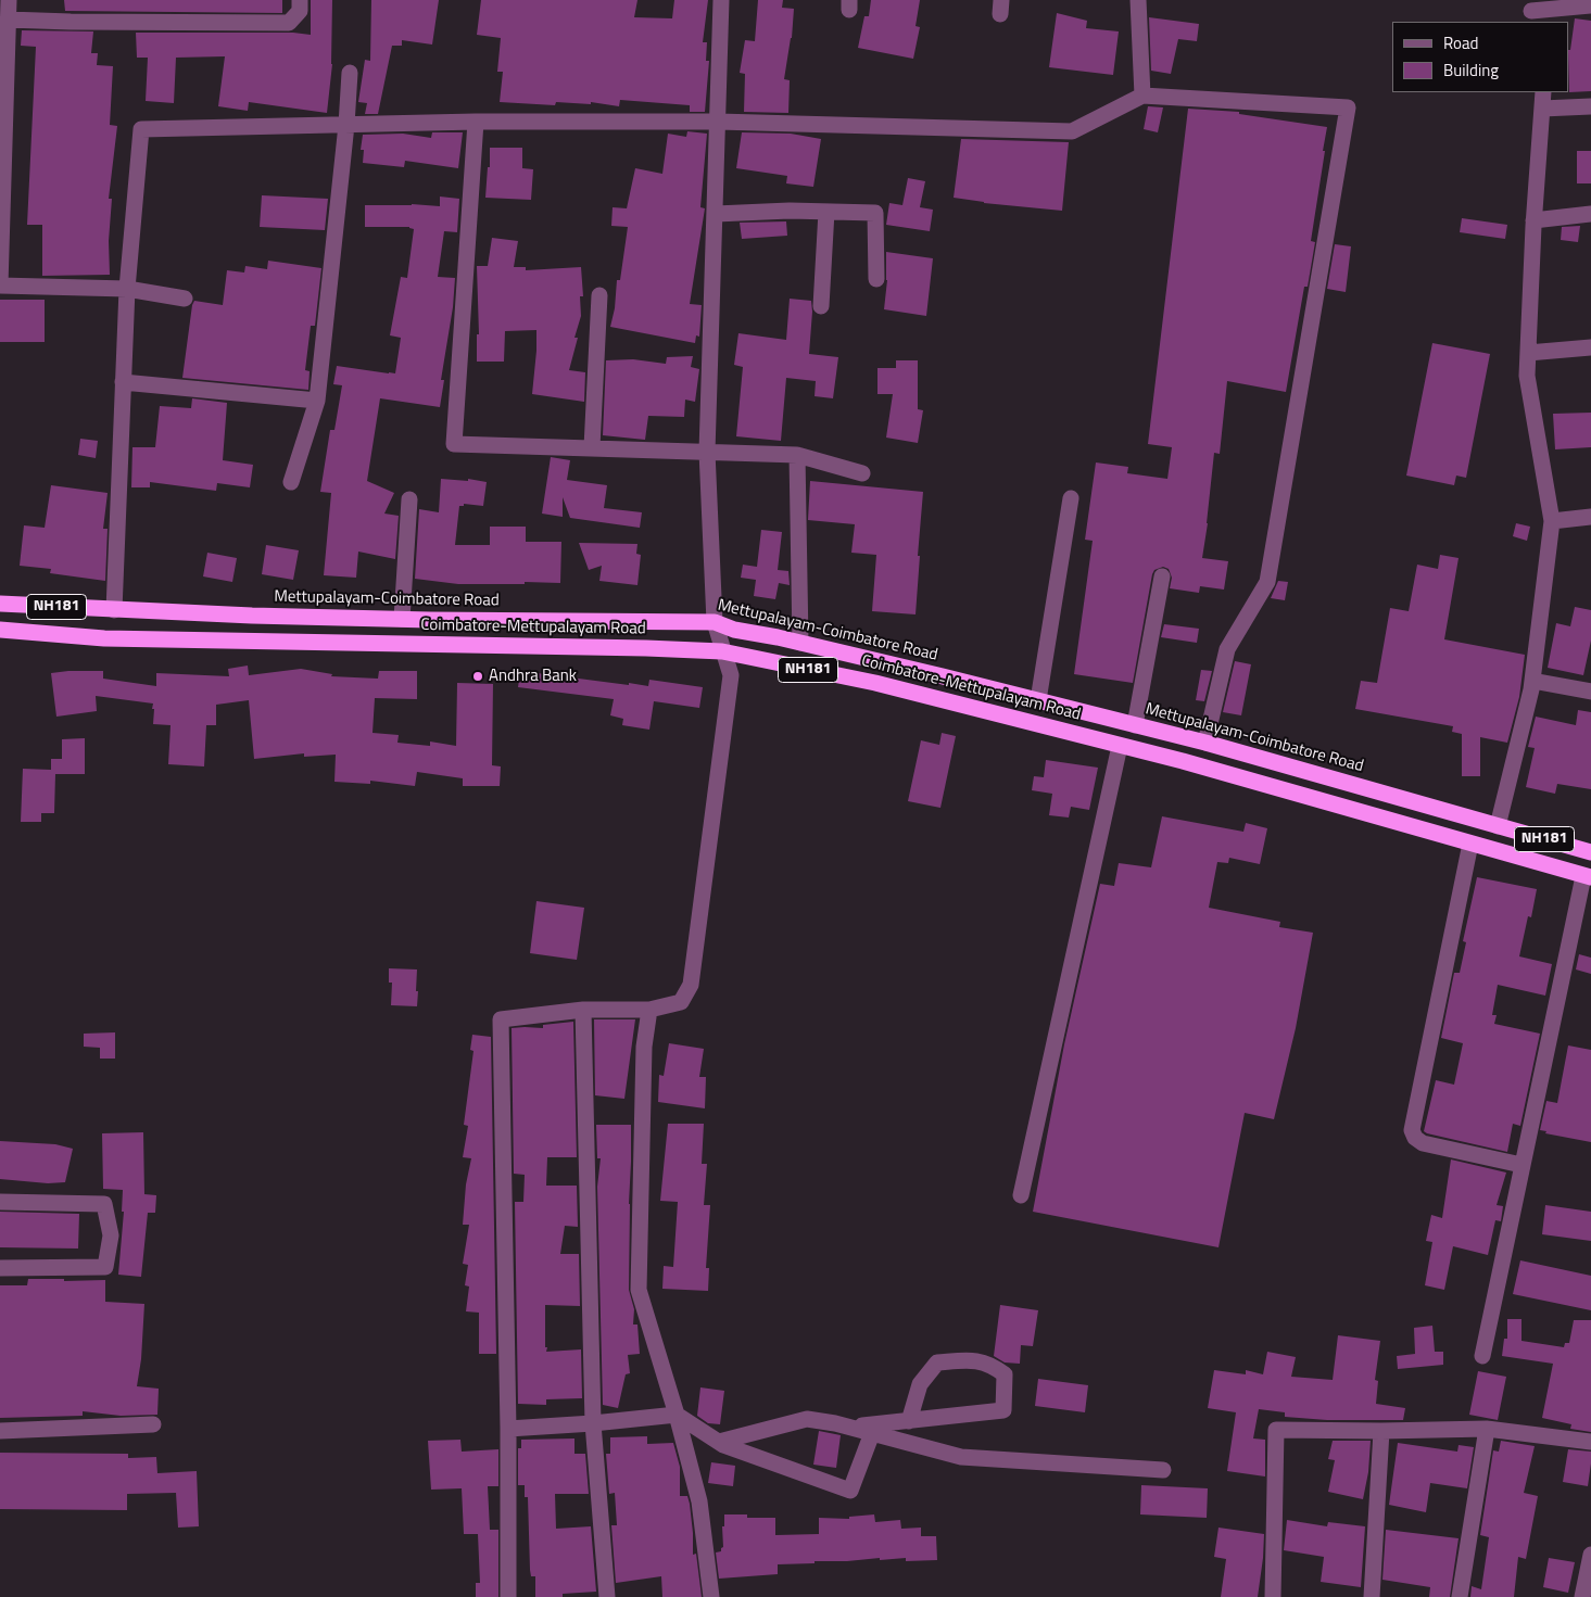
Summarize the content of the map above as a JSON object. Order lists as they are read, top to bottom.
{
  "streets": {
    "highway": ["Mettupalayam-Coimbatore Road", "NH181", "Coimbatore-Mettupalayam Road"]
  },
  "places": ["Andhra Bank"],
  "legend": ["Road", "Building"]
}
